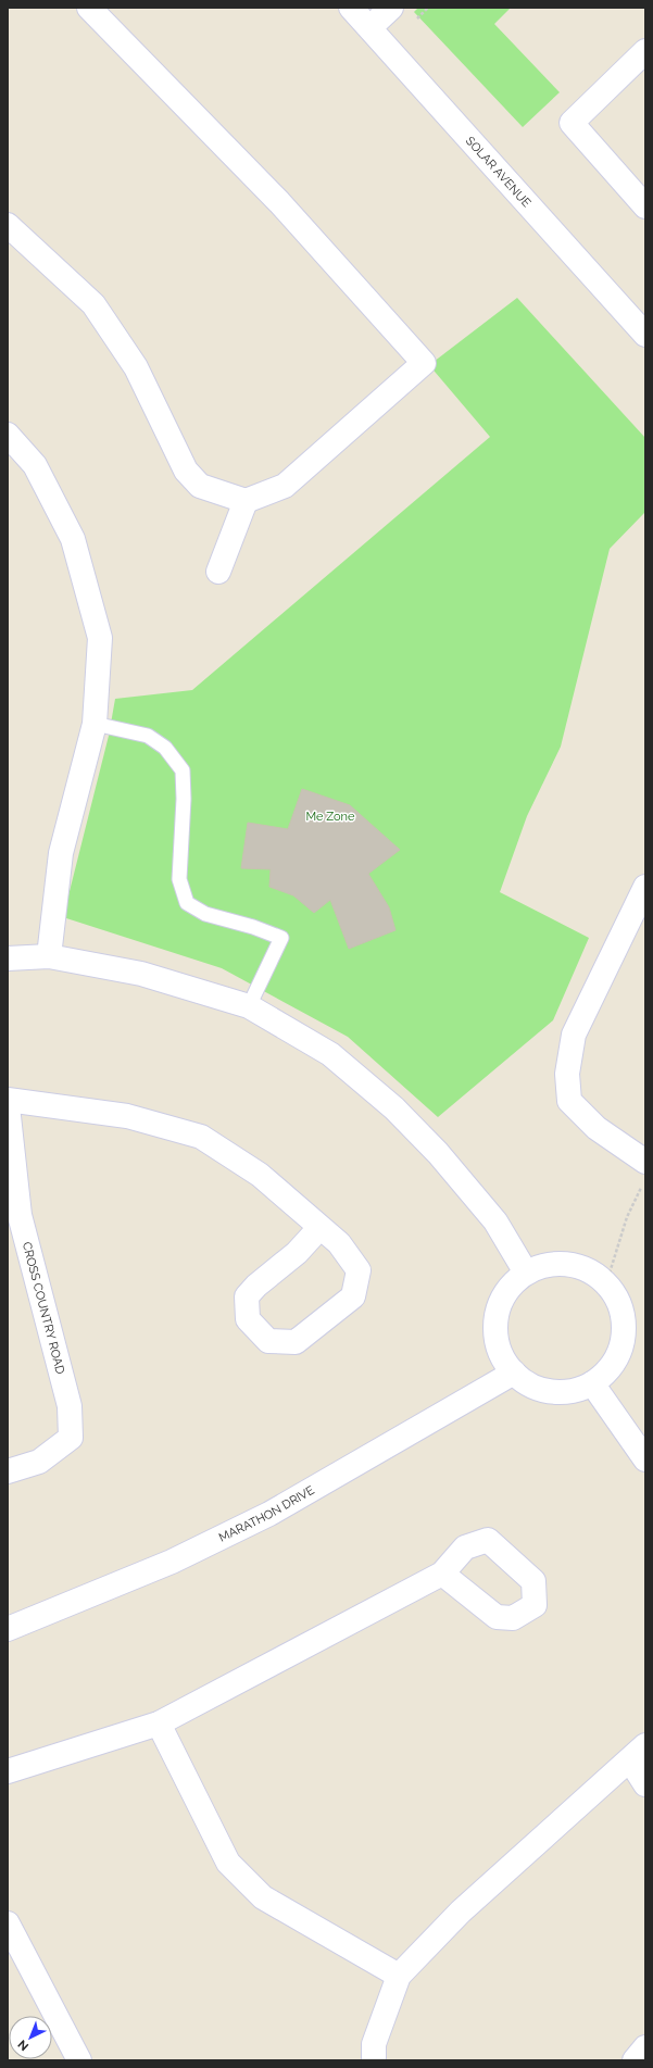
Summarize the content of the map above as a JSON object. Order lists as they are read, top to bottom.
{
  "streets": {
    "street": ["SOLAR AVENUE", "CROSS COUNTRY ROAD", "MARATHON DRIVE"]
  },
  "parks": ["Me Zone"],
  "north": "bottom left"
}
